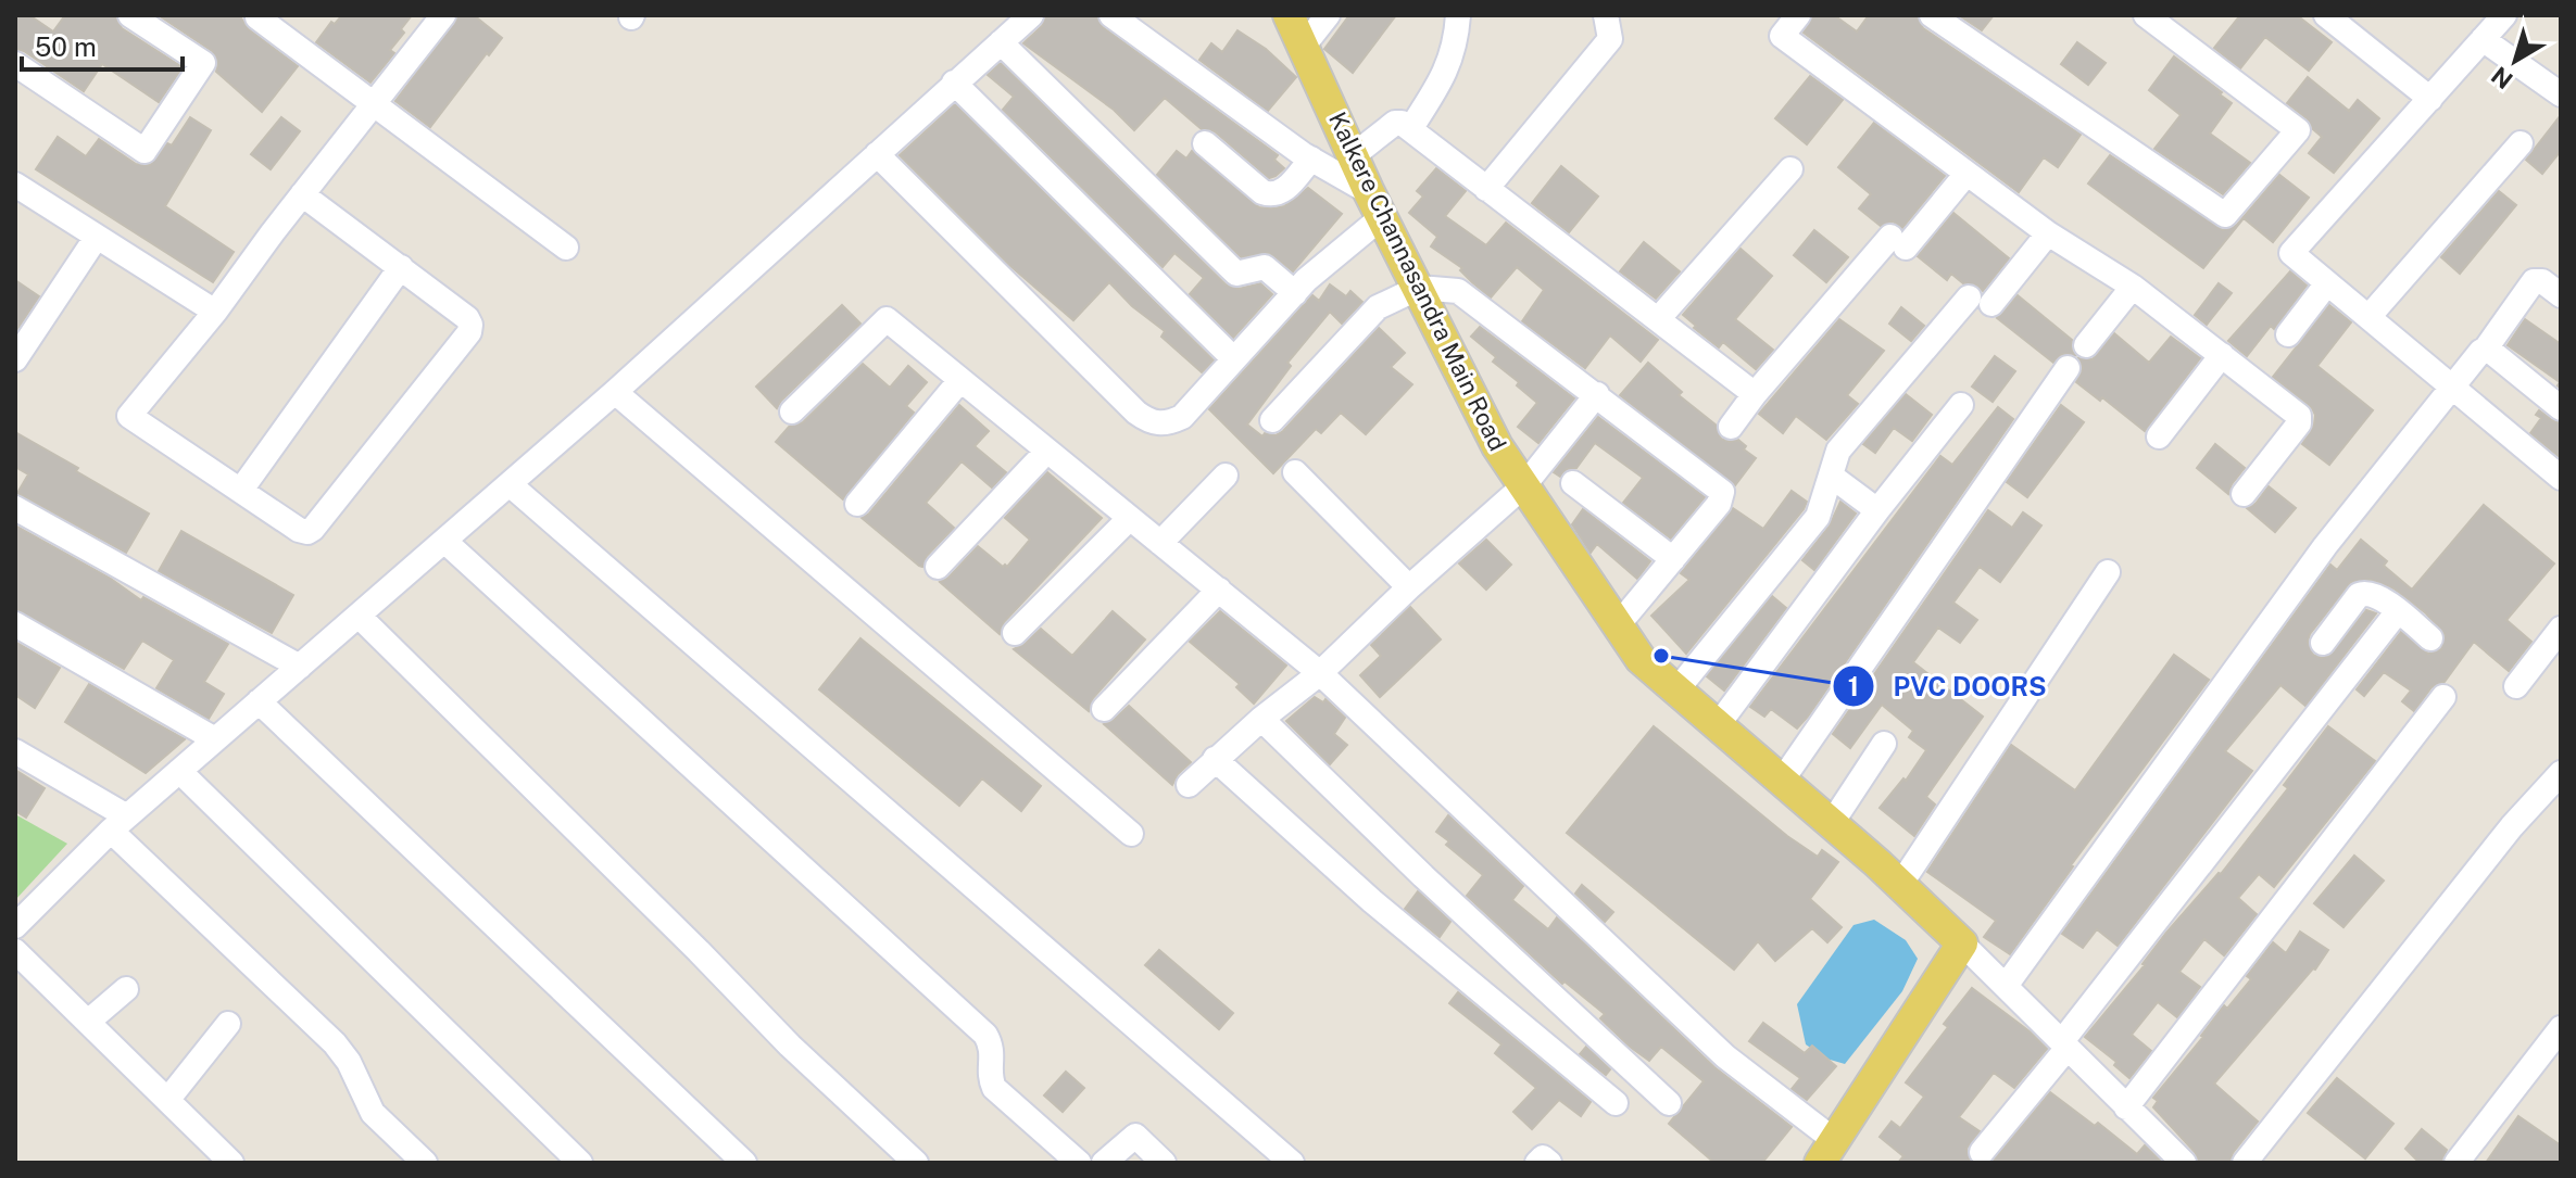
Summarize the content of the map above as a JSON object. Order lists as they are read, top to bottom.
{
  "streets": {
    "main road": ["Kalkere Channasandra Main Road"]
  },
  "places": ["PVC DOORS"],
  "scale_bar": "50 m",
  "north": "bottom left"
}
